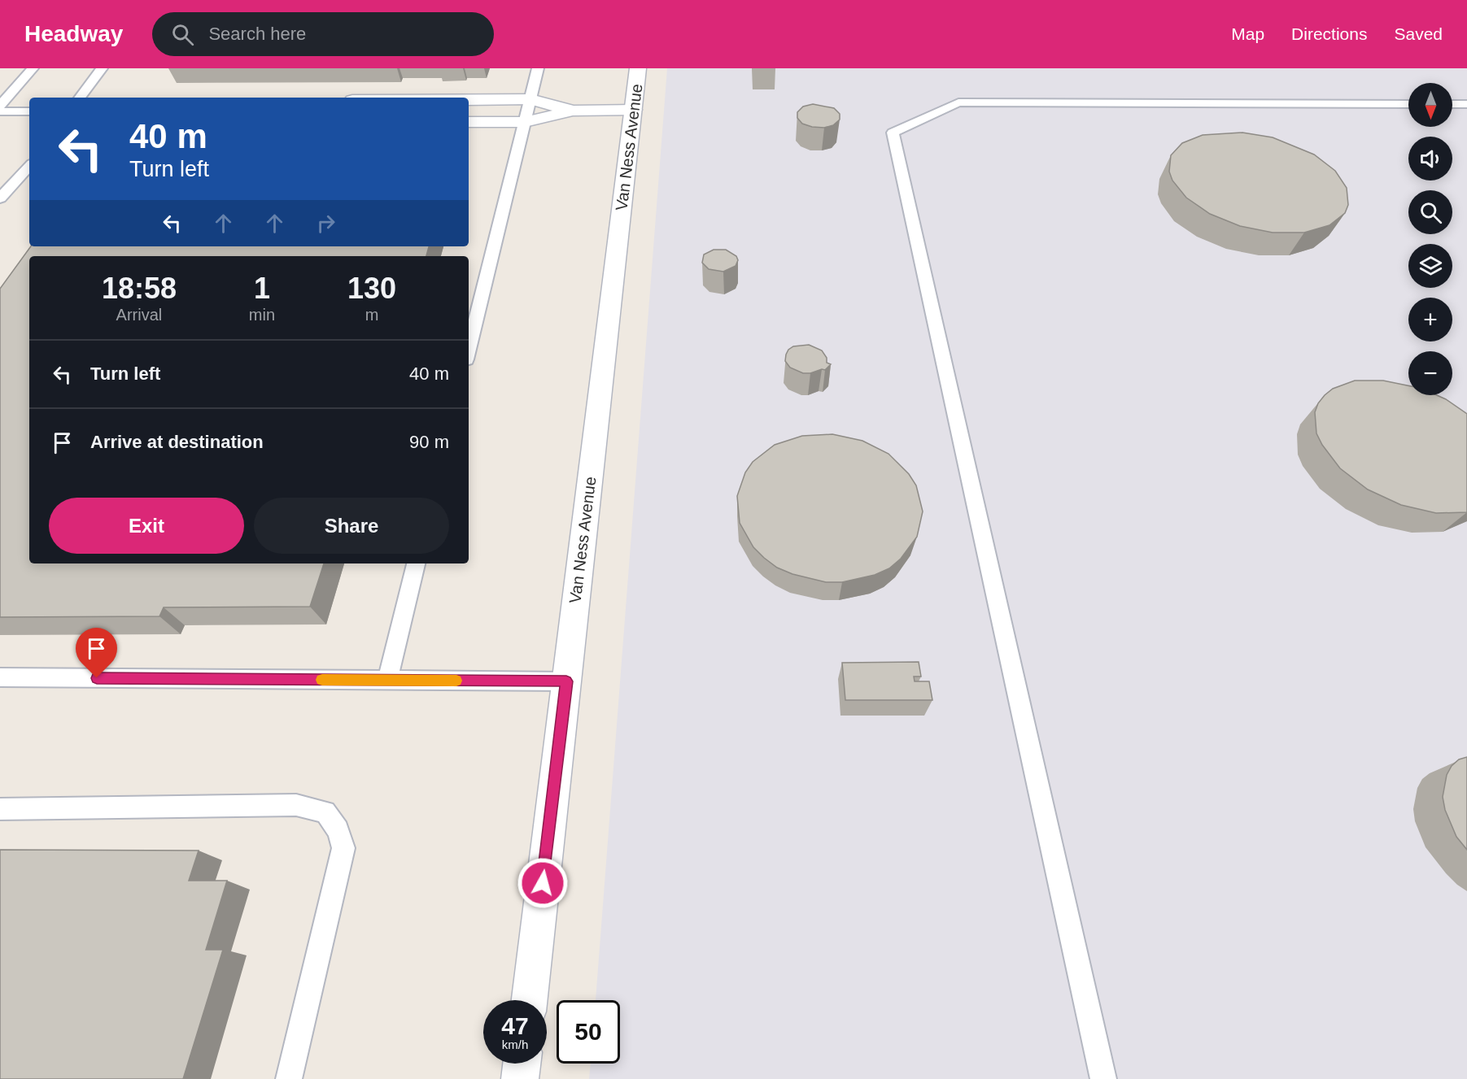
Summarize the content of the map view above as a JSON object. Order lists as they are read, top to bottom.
{
  "streets": {
    "main road": ["Van Ness Avenue"]
  },
  "north": "bottom",
  "page": {
    "header": "Headway",
    "search": "Search here",
    "nav": ["Map", "Directions", "Saved"],
    "map_buttons": ["+", "−"],
    "turn": ["40 m", "Turn left"],
    "eta": [
      "18:58",
      "Arrival",
      "1",
      "min",
      "130",
      "m"
    ],
    "list": [
      {
        "name": "Turn left",
        "value": "40 m"
      },
      {
        "name": "Arrive at destination",
        "value": "90 m"
      }
    ],
    "buttons": ["Exit", "Share"],
    "speed": "47 km/h",
    "limit": "50"
  }
}
